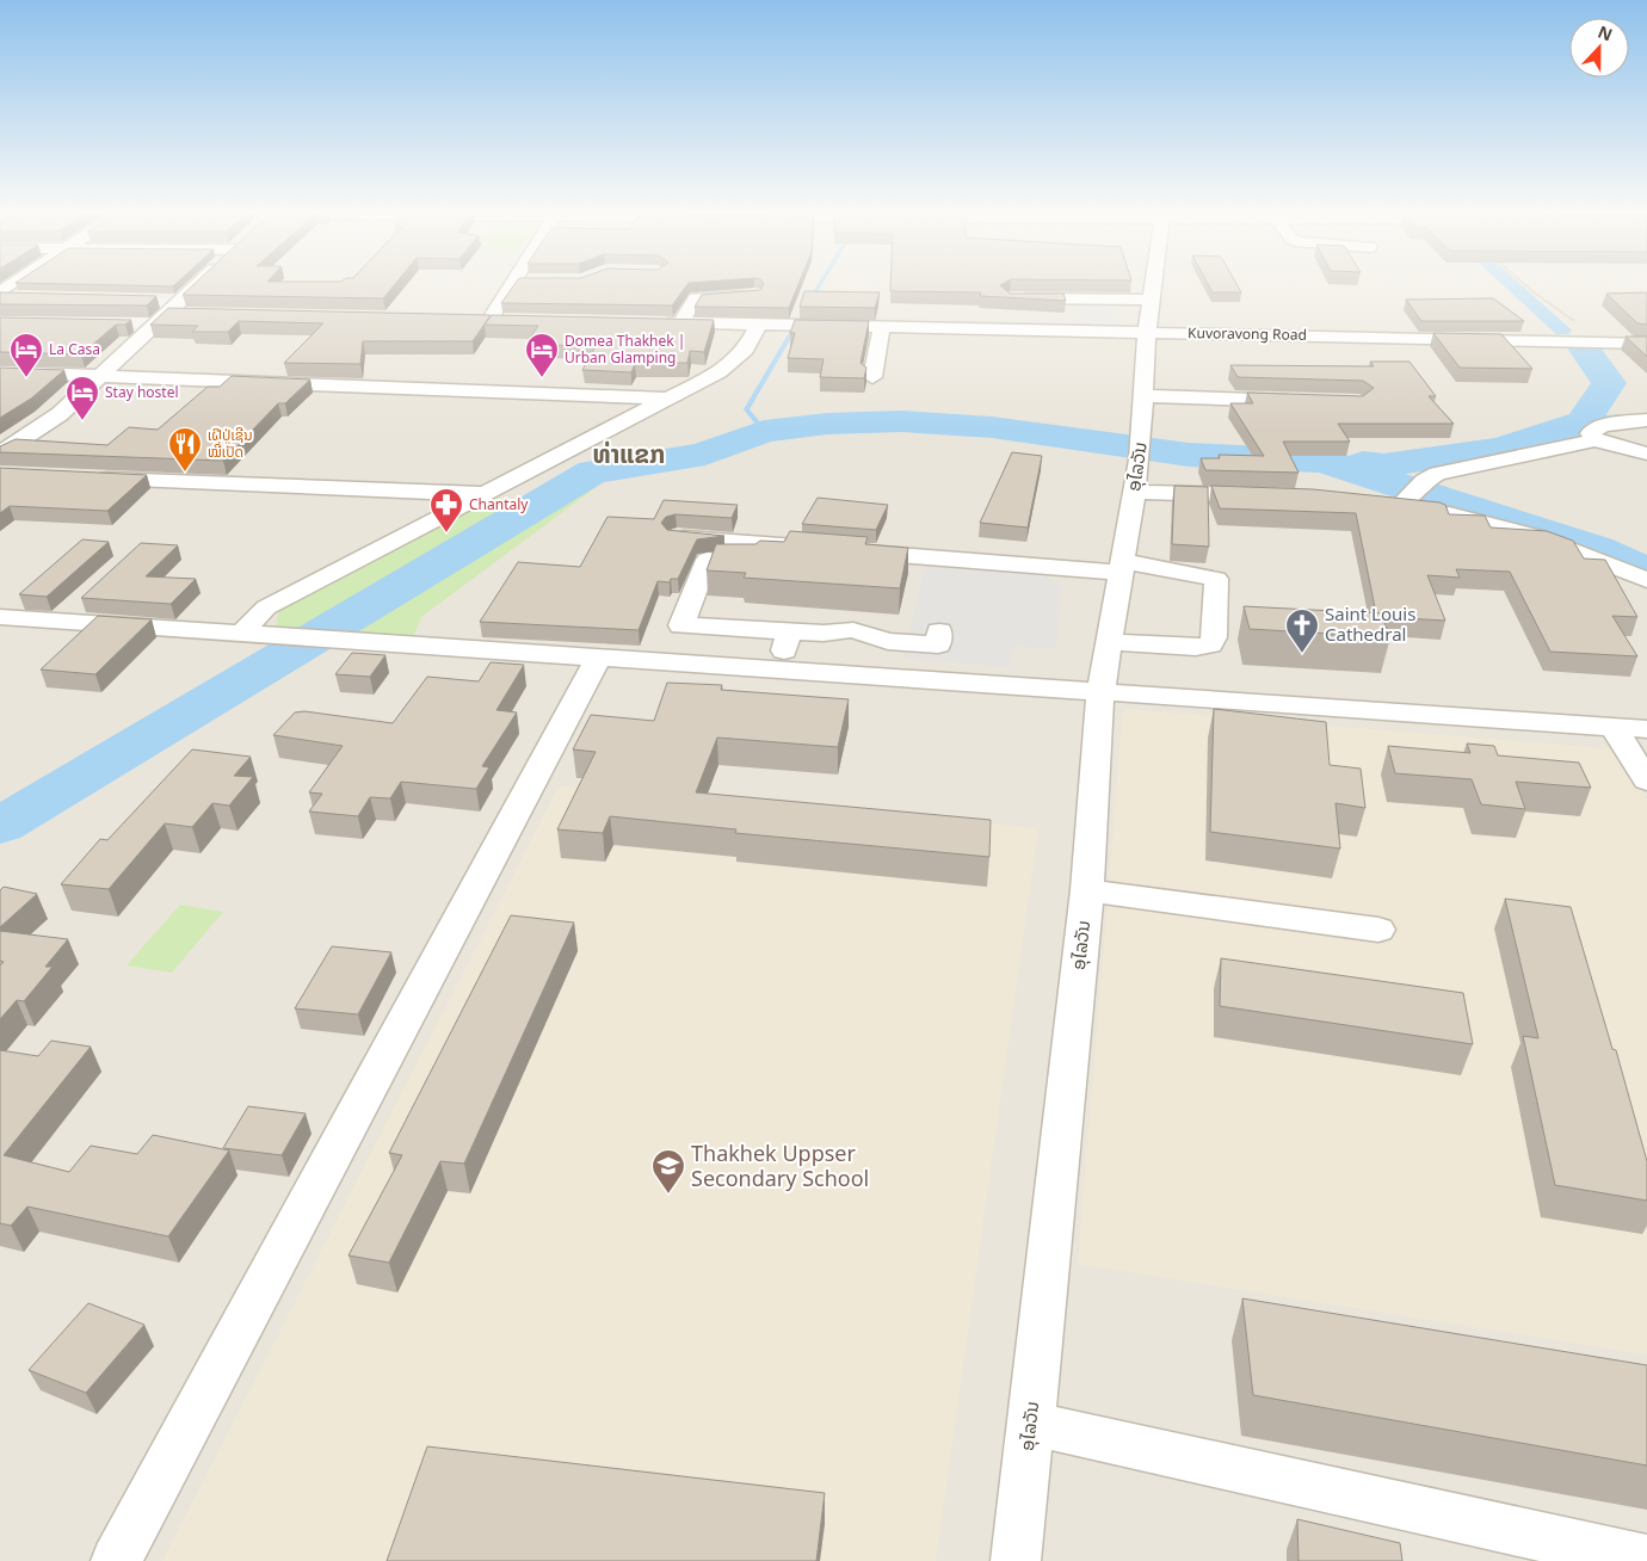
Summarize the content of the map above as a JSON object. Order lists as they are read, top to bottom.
{
  "streets": {
    "street": ["Kuvoravong Road", "ອຸໄລວັນ"]
  },
  "crossings": [
    ["Kuvoravong Road", "ອຸໄລວັນ"]
  ],
  "districts": ["ທ່າແຂກ"],
  "places": {
    "hotel": ["La Casa", "Domea Thakhek | Urban Glamping", "Stay hostel"],
    "restaurant": ["ເຝີປູ່ເຊີນ ໝີ່ເປັດ"],
    "pharmacy": ["Chantaly"],
    "church": ["Saint Louis Cathedral"],
    "school or university": ["Thakhek Uppser Secondary School"]
  },
  "north": "top"
}
